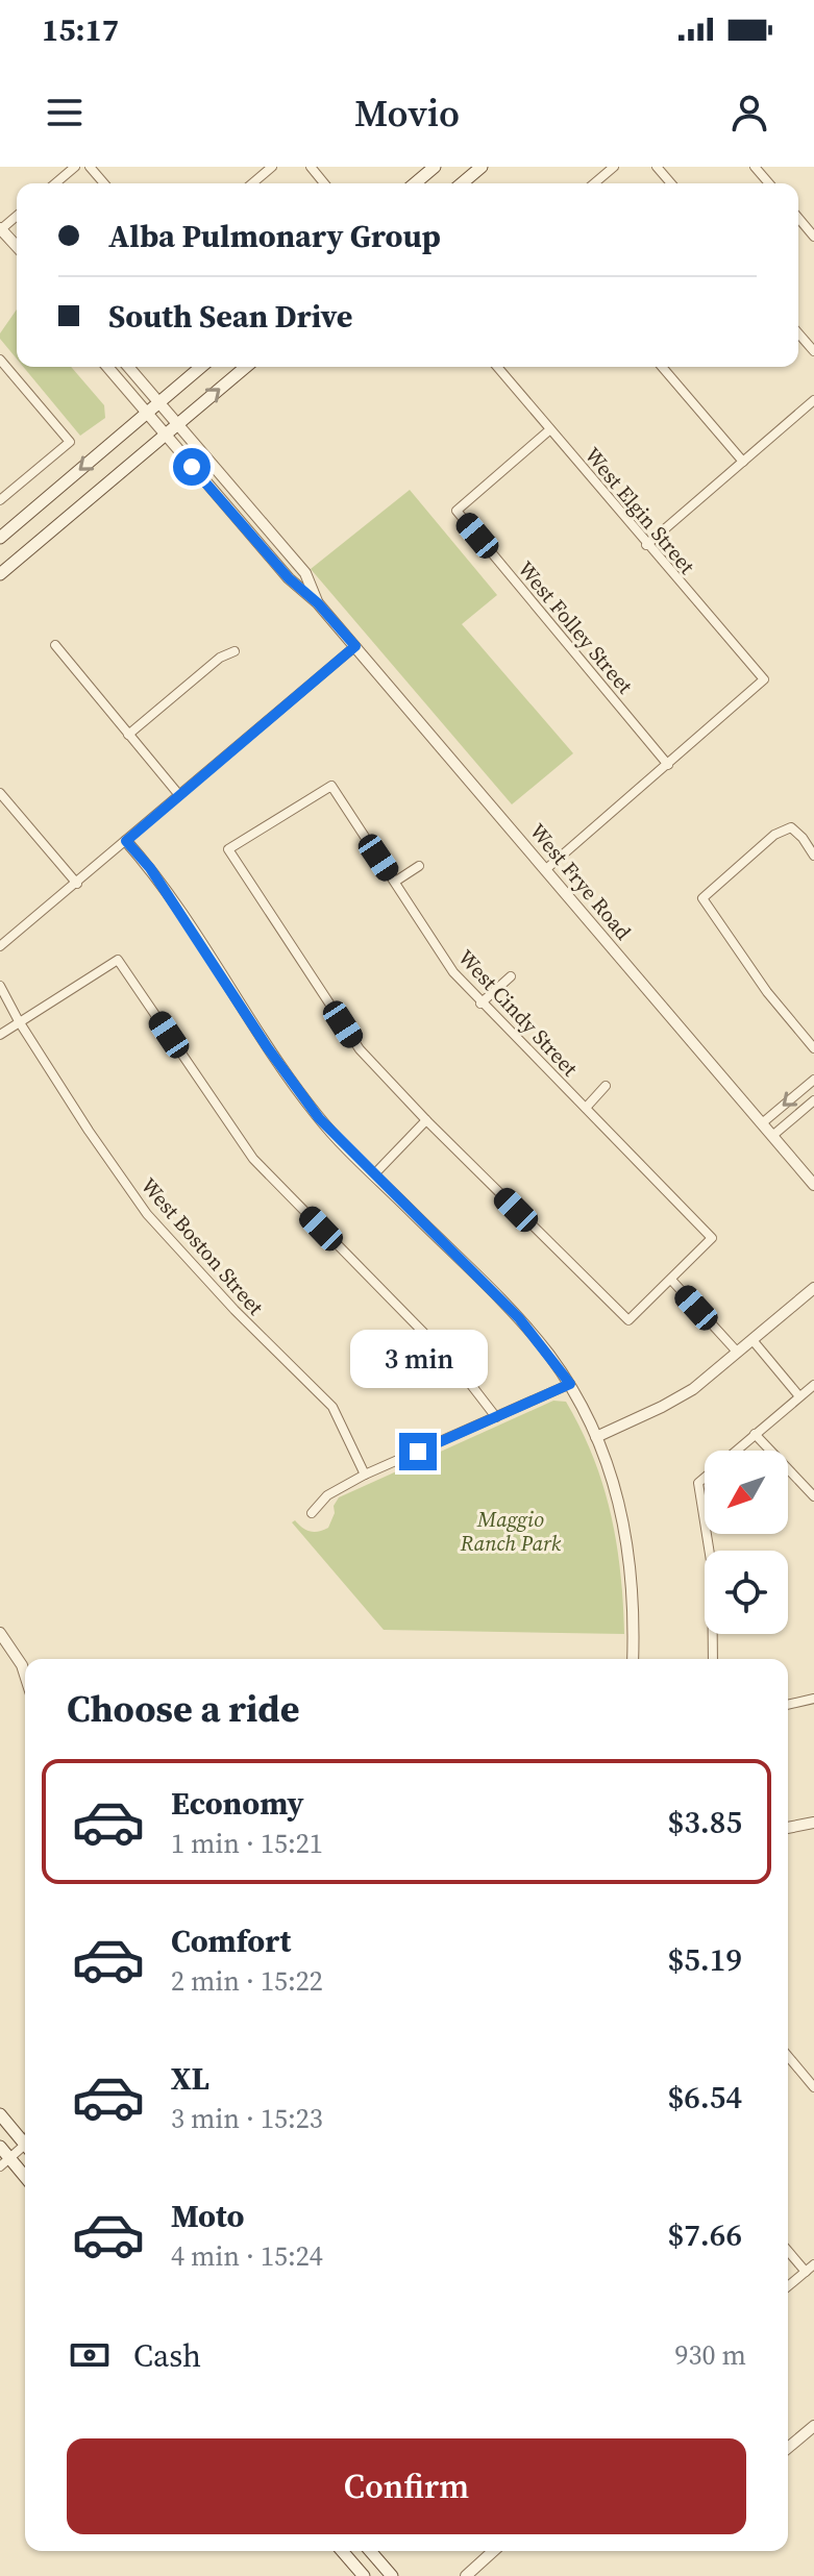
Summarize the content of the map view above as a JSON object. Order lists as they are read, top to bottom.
{
  "streets": {
    "street": [
      "West Elgin Street",
      "West Folley Street",
      "West Frye Road",
      "West Cindy Street",
      "West Boston Street"
    ]
  },
  "crossings": [
    ["West Elgin Street", "West Folley Street"]
  ],
  "parks": ["Maggio Ranch Park"],
  "north": "bottom left",
  "page": {
    "status": "15:17",
    "header": "Movio",
    "banner": ["Alba Pulmonary Group", "South Sean Drive"],
    "bubble": "3 min",
    "heading": "Choose a ride",
    "list": [
      {
        "name": "Economy",
        "note": "1 min · 15:21",
        "value": "$3.85"
      },
      {
        "name": "Comfort",
        "note": "2 min · 15:22",
        "value": "$5.19"
      },
      {
        "name": "XL",
        "note": "3 min · 15:23",
        "value": "$6.54"
      },
      {
        "name": "Moto",
        "note": "4 min · 15:24",
        "value": "$7.66"
      }
    ],
    "pay": ["Cash", "930 m"],
    "buttons": "Confirm"
  }
}
